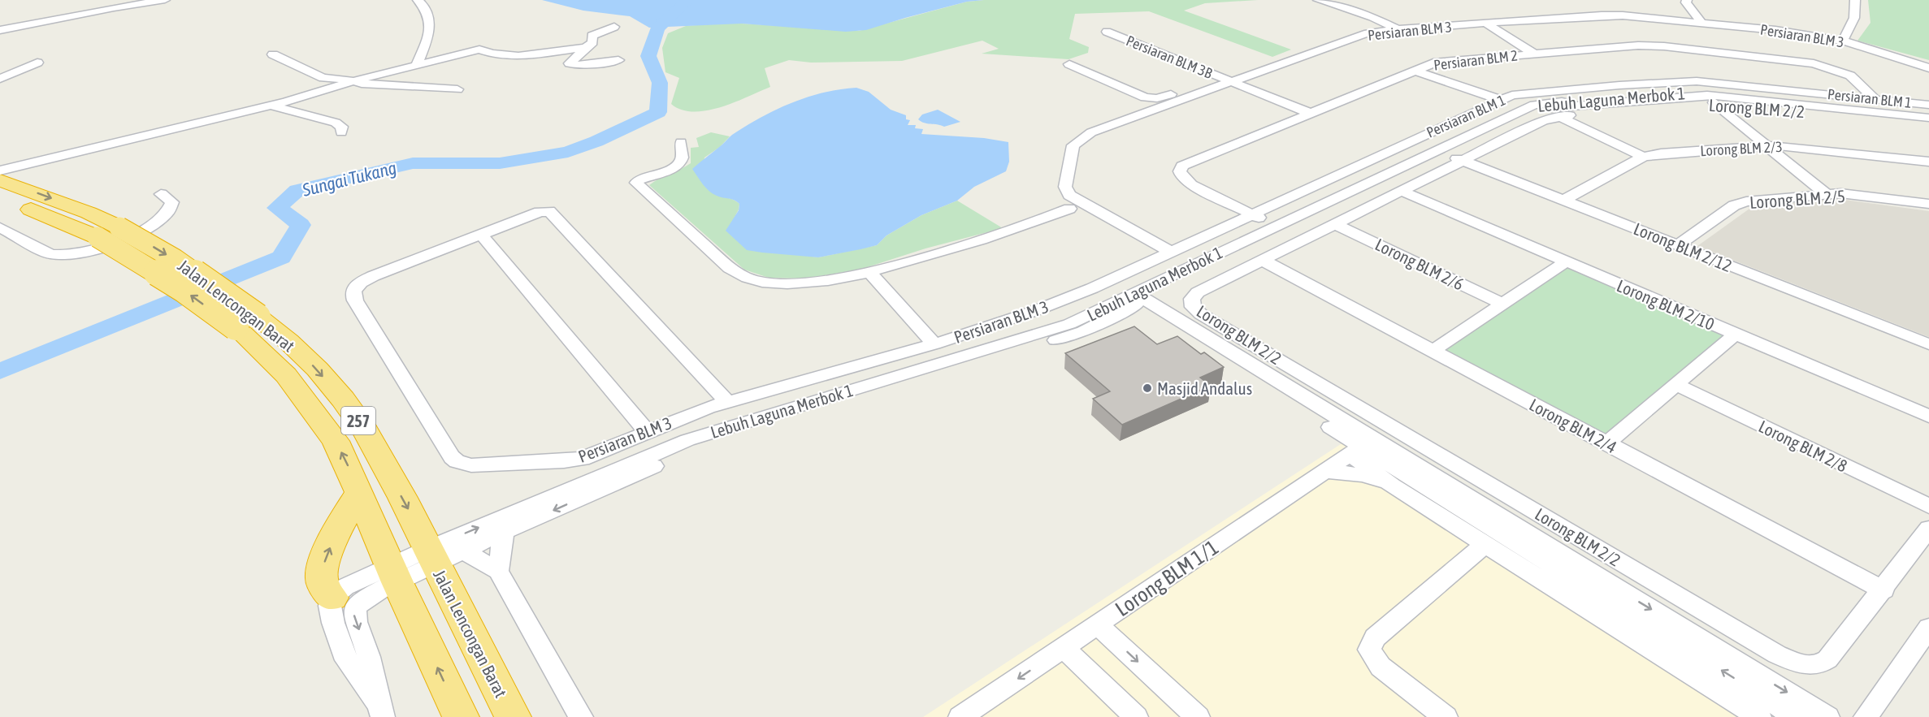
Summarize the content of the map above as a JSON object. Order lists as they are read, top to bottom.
{
  "streets": {
    "highway": ["Jalan Lencongan Barat", "257"],
    "street": [
      "Persiaran BLM 3",
      "Persiaran BLM 3B",
      "Persiaran BLM 2",
      "Persiaran BLM 1",
      "Lebuh Laguna Merbok 1",
      "Lorong BLM 2/2",
      "Lorong BLM 2/3",
      "Lorong BLM 2/5",
      "Lorong BLM 2/12",
      "Lorong BLM 2/6",
      "Lorong BLM 2/10",
      "Lorong BLM 2/4",
      "Lorong BLM 2/8",
      "Lorong BLM 1/1"
    ]
  },
  "crossings": [
    ["Persiaran BLM 3", "Persiaran BLM 3B"],
    ["Persiaran BLM 3", "Persiaran BLM 2"],
    ["Persiaran BLM 3", "Persiaran BLM 1"],
    ["Persiaran BLM 3B", "Persiaran BLM 2"],
    ["Persiaran BLM 2", "Persiaran BLM 1"],
    ["Persiaran BLM 2", "Lebuh Laguna Merbok 1"],
    ["Lebuh Laguna Merbok 1", "Lorong BLM 2/2"],
    ["Lebuh Laguna Merbok 1", "Lorong BLM 2/12"],
    ["Lebuh Laguna Merbok 1", "Jalan Lencongan Barat"],
    ["Lorong BLM 2/2", "Lorong BLM 2/12"],
    ["Lorong BLM 2/2", "Lorong BLM 2/6"],
    ["Lorong BLM 2/2", "Lorong BLM 2/10"],
    ["Lorong BLM 2/2", "Lorong BLM 2/4"],
    ["Lorong BLM 2/3", "Lorong BLM 2/12"],
    ["Lorong BLM 2/5", "Lorong BLM 2/12"]
  ],
  "water": ["Sungai Tukang"],
  "places": ["Masjid Andalus"]
}
